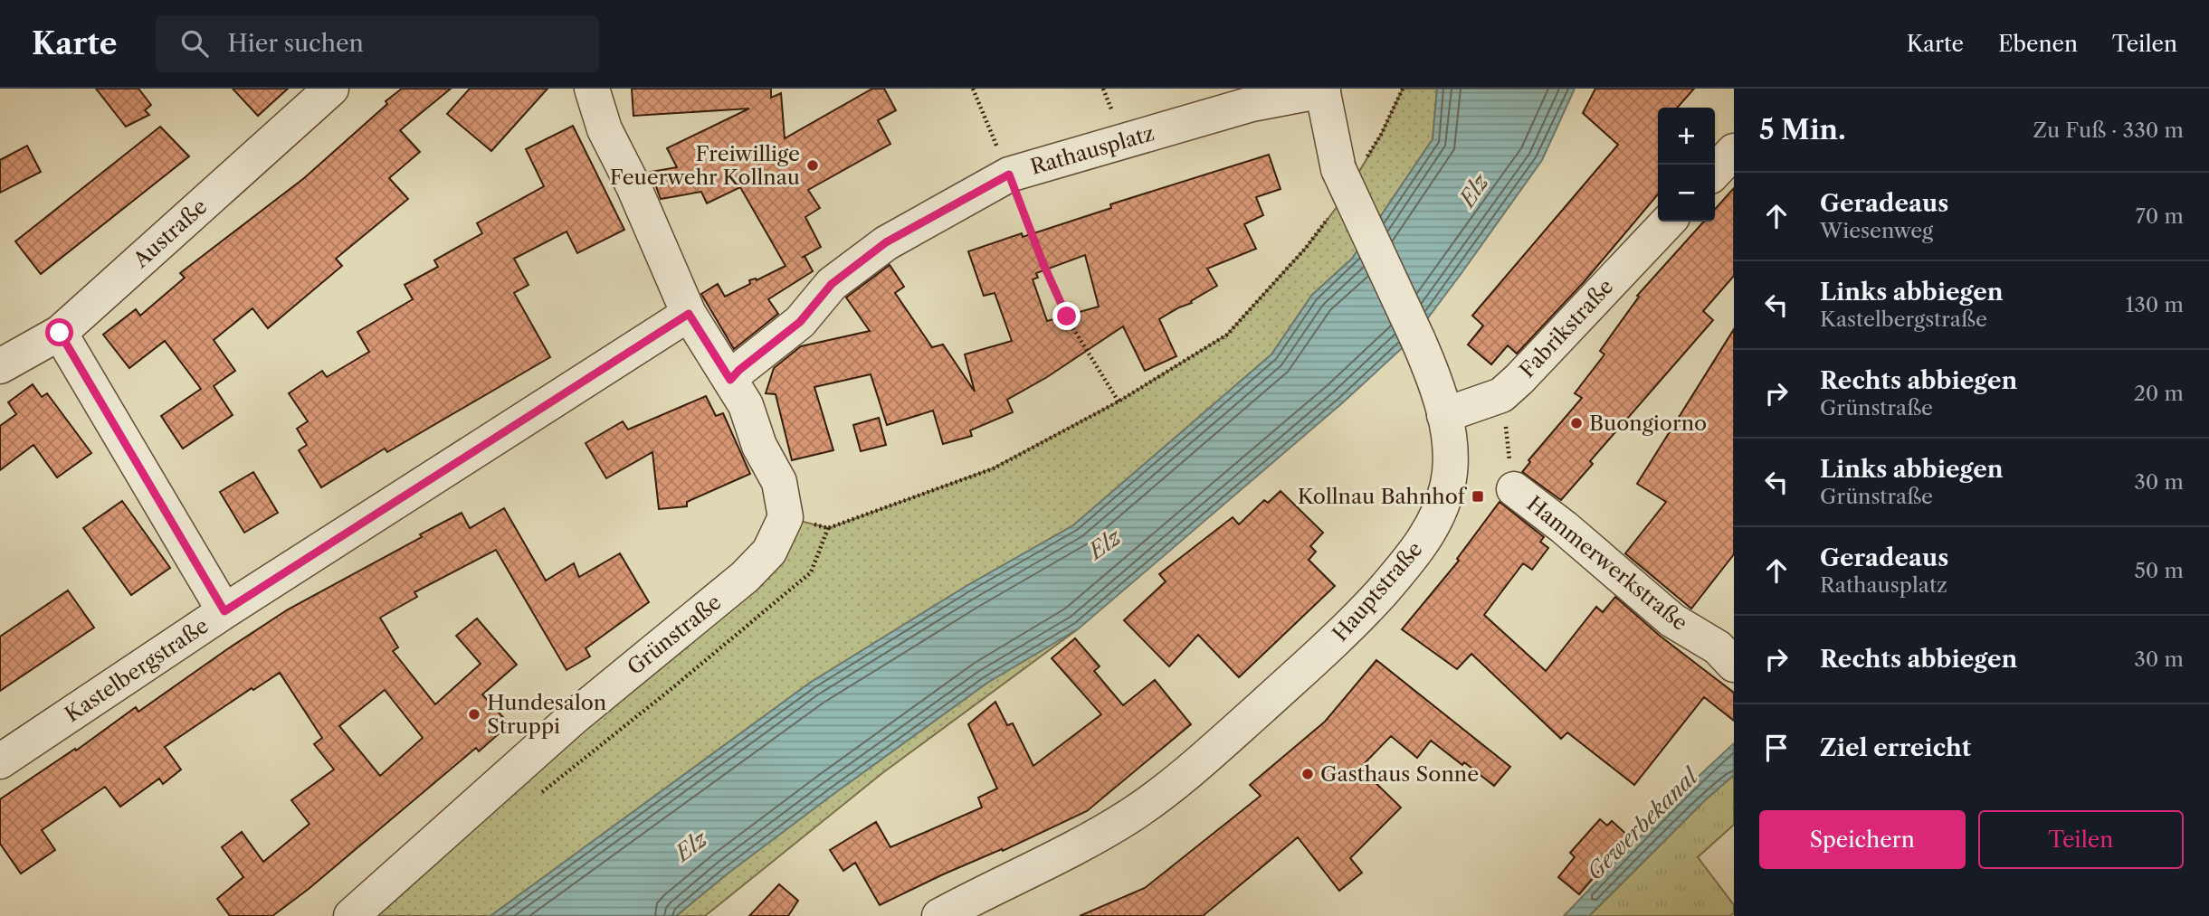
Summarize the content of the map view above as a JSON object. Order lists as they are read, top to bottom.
{
  "streets": {
    "street": [
      "Rathausplatz",
      "Austraße",
      "Fabrikstraße",
      "Hammerwerkstraße",
      "Hauptstraße",
      "Grünstraße",
      "Kastelbergstraße"
    ]
  },
  "crossings": [
    ["Rathausplatz", "Hauptstraße"],
    ["Rathausplatz", "Grünstraße"],
    ["Fabrikstraße", "Hammerwerkstraße"],
    ["Fabrikstraße", "Hauptstraße"],
    ["Grünstraße", "Kastelbergstraße"]
  ],
  "water": ["Elz", "Gewerbekanal"],
  "places": {
    "other": [
      "Freiwillige Feuerwehr Kollnau",
      "Buongiorno",
      "Hundesalon Struppi",
      "Gasthaus Sonne"
    ],
    "transit": ["Kollnau Bahnhof"]
  },
  "page": {
    "header": "Karte",
    "search": "Hier suchen",
    "nav": ["Karte", "Ebenen", "Teilen"],
    "heading": ["5 Min.", "Zu Fuß · 330 m"],
    "map_buttons": ["+", "−"],
    "list": [
      ["Geradeaus", "Wiesenweg", "70 m"],
      ["Links abbiegen", "Kastelbergstraße", "130 m"],
      ["Rechts abbiegen", "Grünstraße", "20 m"],
      ["Links abbiegen", "Grünstraße", "30 m"],
      ["Geradeaus", "Rathausplatz", "50 m"],
      ["Rechts abbiegen", "30 m"],
      "Ziel erreicht"
    ],
    "buttons": ["Speichern", "Teilen"]
  }
}
